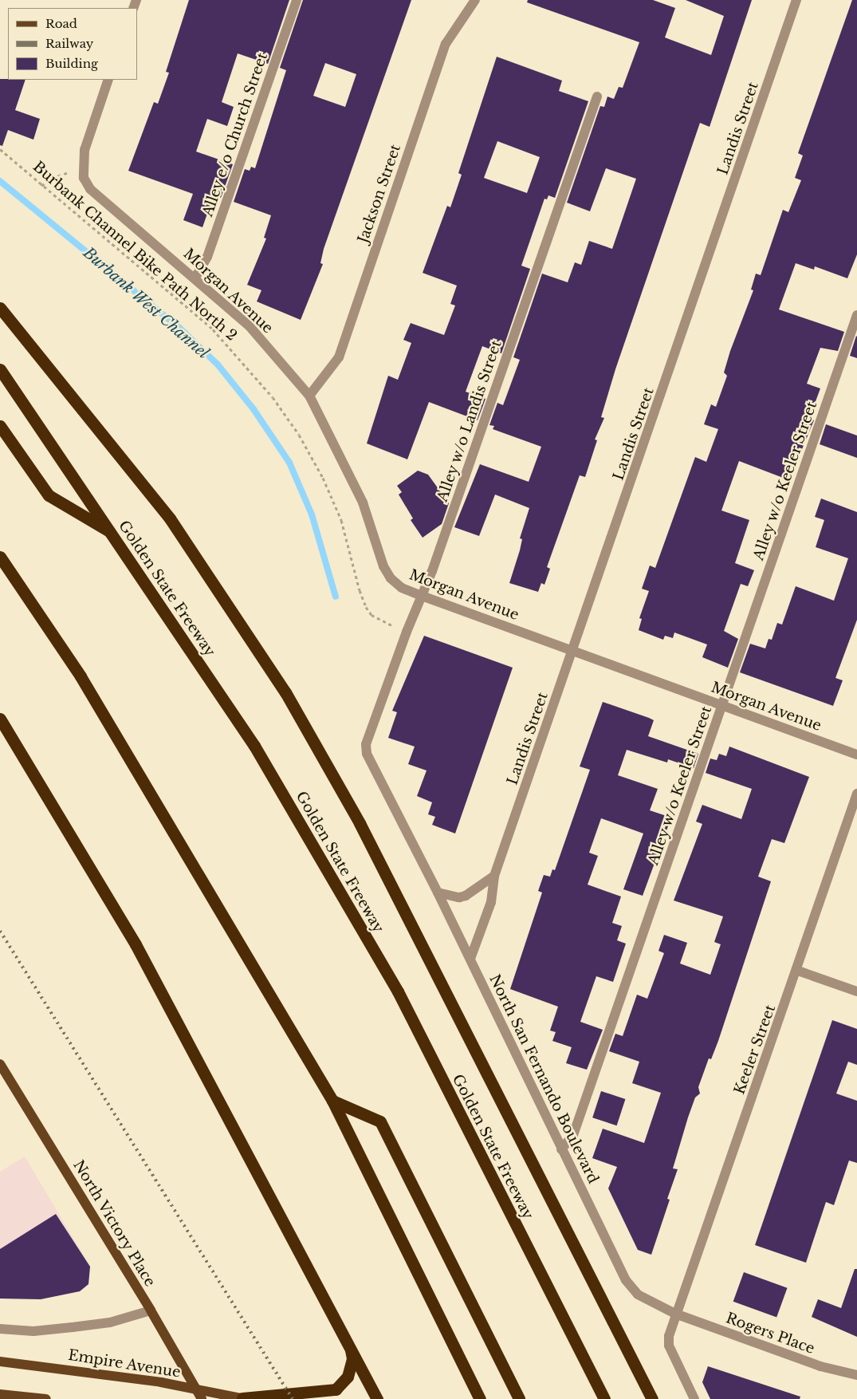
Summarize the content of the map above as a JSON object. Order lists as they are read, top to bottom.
{
  "streets": {
    "highway": ["Golden State Freeway"],
    "main road": ["North Victory Place", "Empire Avenue"],
    "street": [
      "Landis Street",
      "Alley e/o Church Street",
      "Jackson Street",
      "Morgan Avenue",
      "Alley w/o Landis Street",
      "Alley w/o Keeler Street",
      "Keeler Street",
      "North San Fernando Boulevard",
      "Rogers Place"
    ],
    "path": ["Burbank Channel Bike Path North 2"]
  },
  "crossings": [
    ["Landis Street", "Morgan Avenue"],
    ["Landis Street", "North San Fernando Boulevard"],
    ["Alley e/o Church Street", "Morgan Avenue"],
    ["Jackson Street", "Morgan Avenue"],
    ["Burbank Channel Bike Path North 2", "Alley w/o Landis Street"],
    ["Morgan Avenue", "Alley w/o Landis Street"],
    ["Morgan Avenue", "Alley w/o Keeler Street"],
    ["Alley w/o Landis Street", "North San Fernando Boulevard"],
    ["Alley w/o Keeler Street", "North San Fernando Boulevard"],
    ["Keeler Street", "North San Fernando Boulevard"],
    ["Keeler Street", "Rogers Place"],
    ["North San Fernando Boulevard", "Rogers Place"]
  ],
  "water": ["Burbank West Channel"],
  "legend": ["Road", "Railway", "Building"]
}
